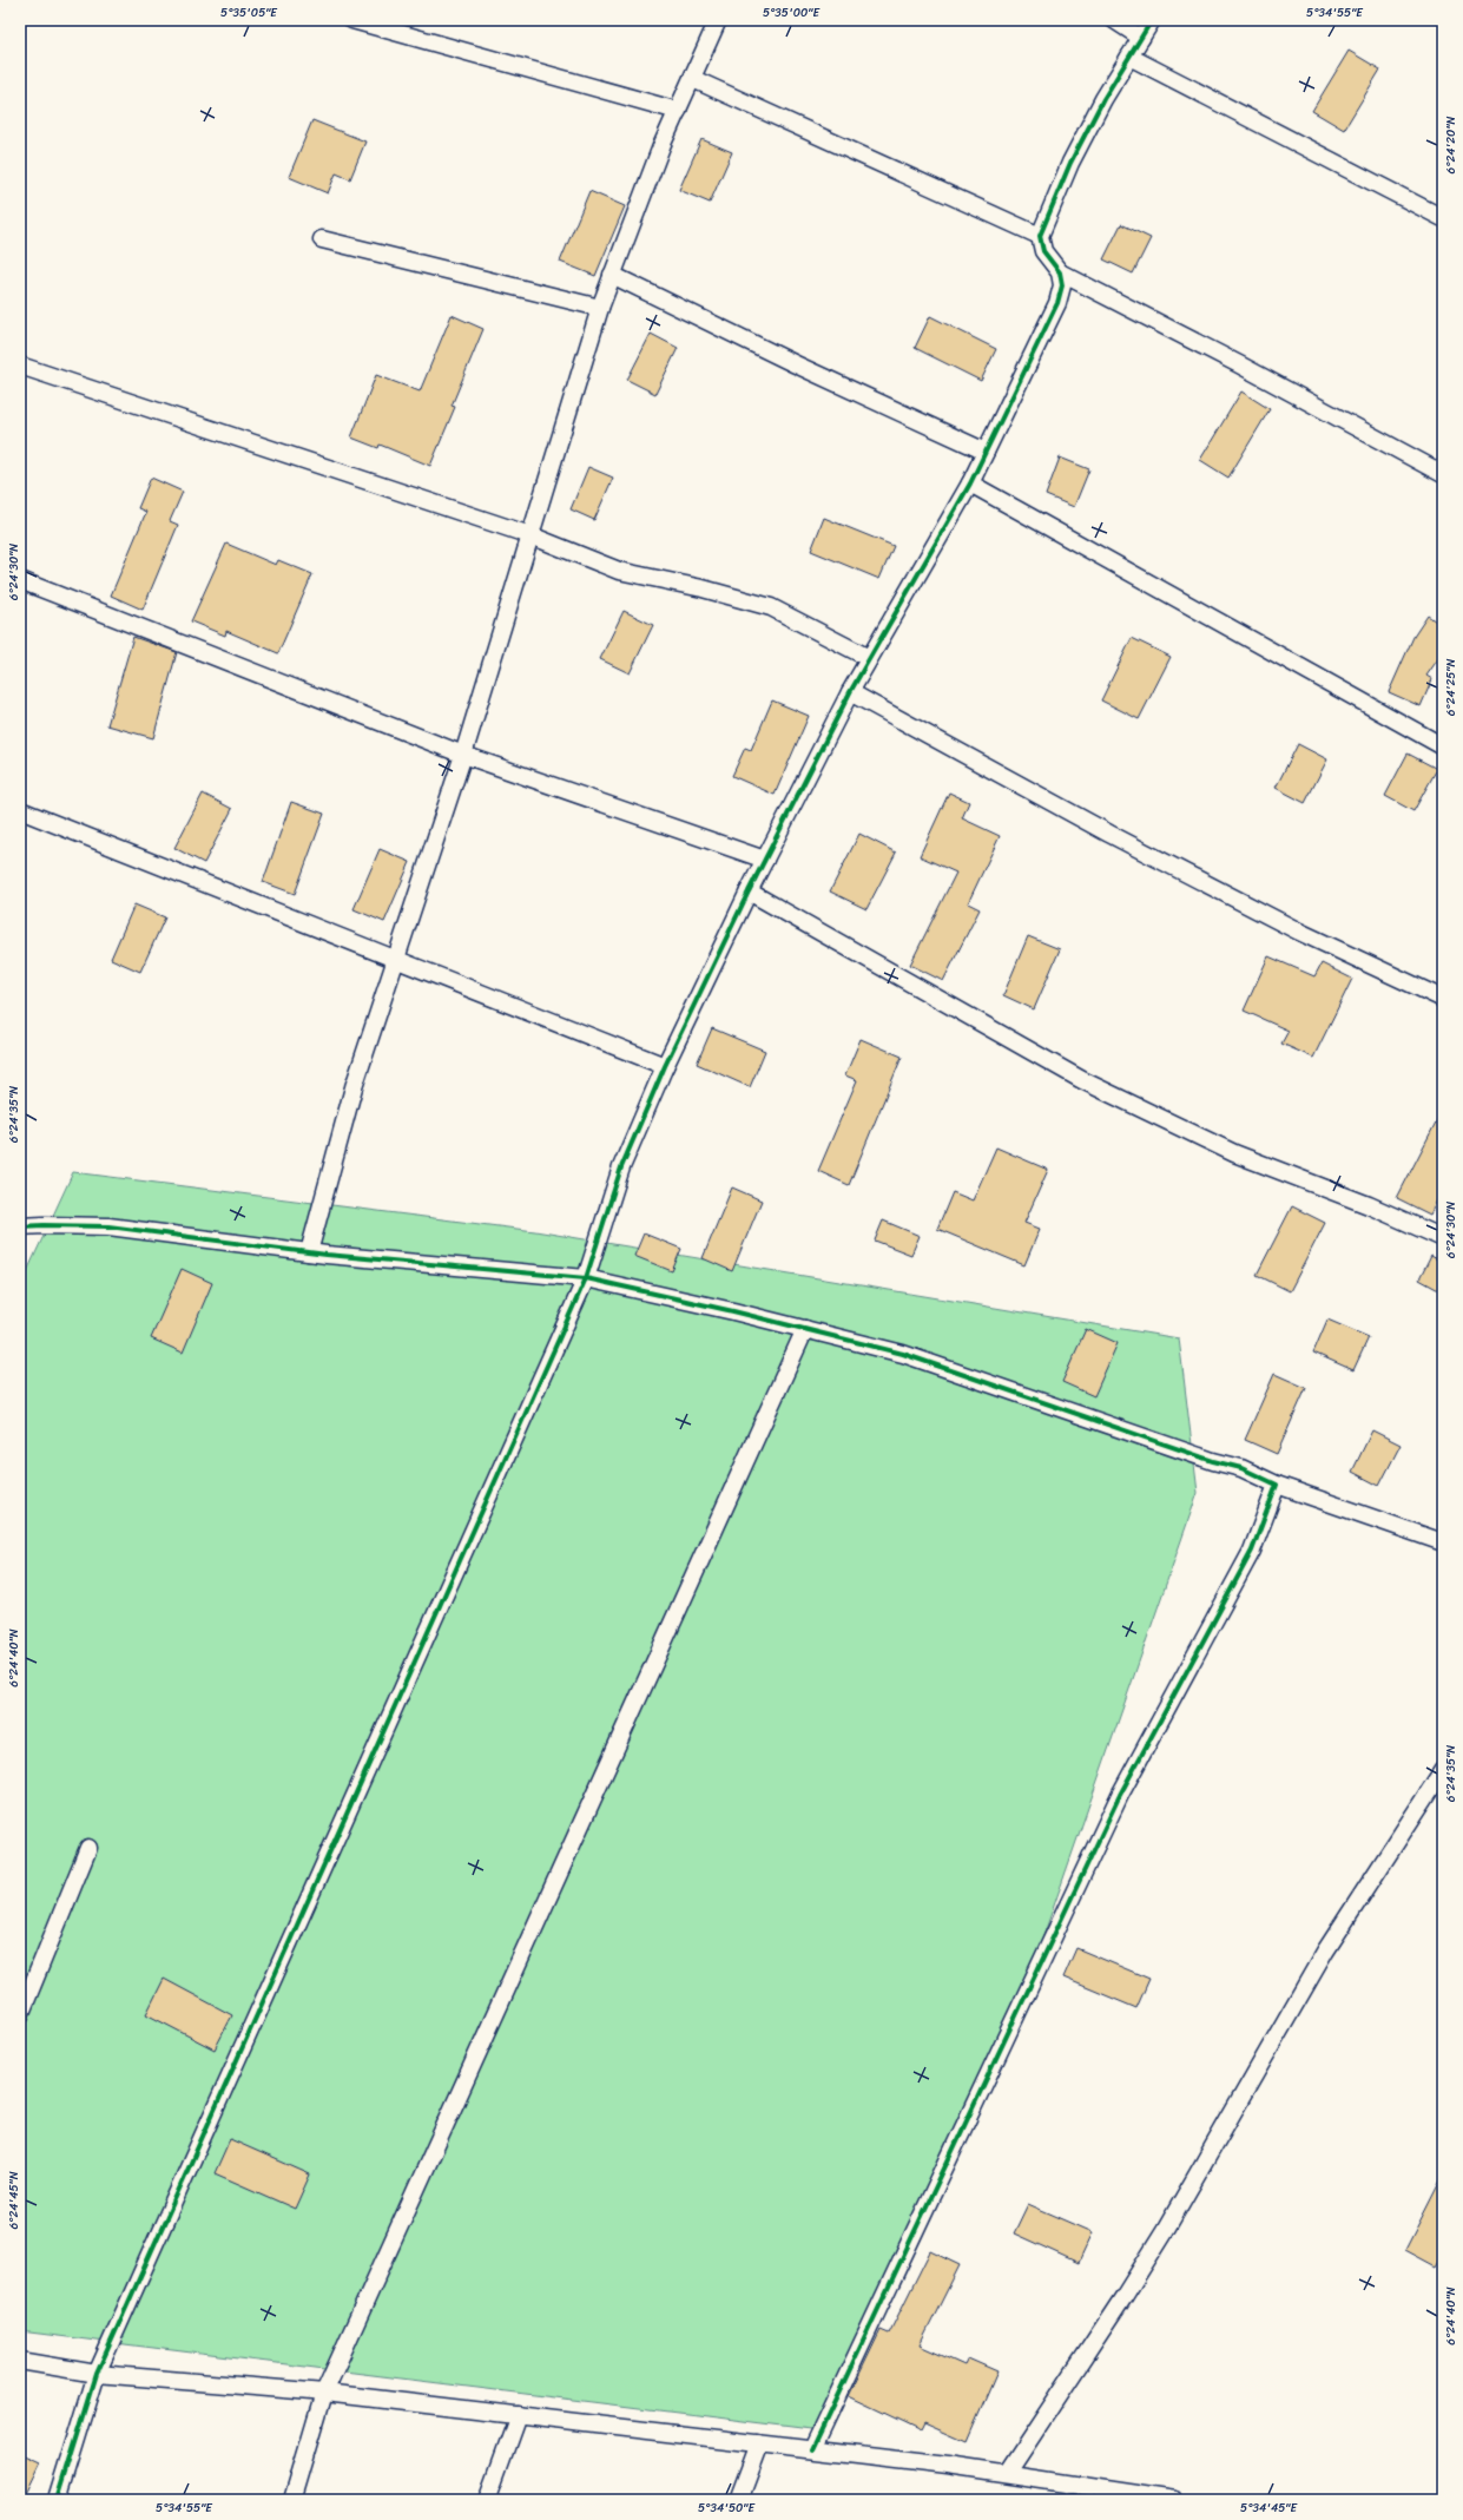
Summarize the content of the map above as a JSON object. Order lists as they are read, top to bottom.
{
  "coordinates": [
    "5°35'05\"E",
    "5°35'00\"E",
    "5°34'55\"E",
    "6°24'20\"N",
    "6°24'30\"N",
    "6°24'25\"N",
    "6°24'35\"N",
    "6°24'40\"N",
    "6°24'45\"N",
    "5°34'50\"E",
    "5°34'45\"E"
  ]
}
